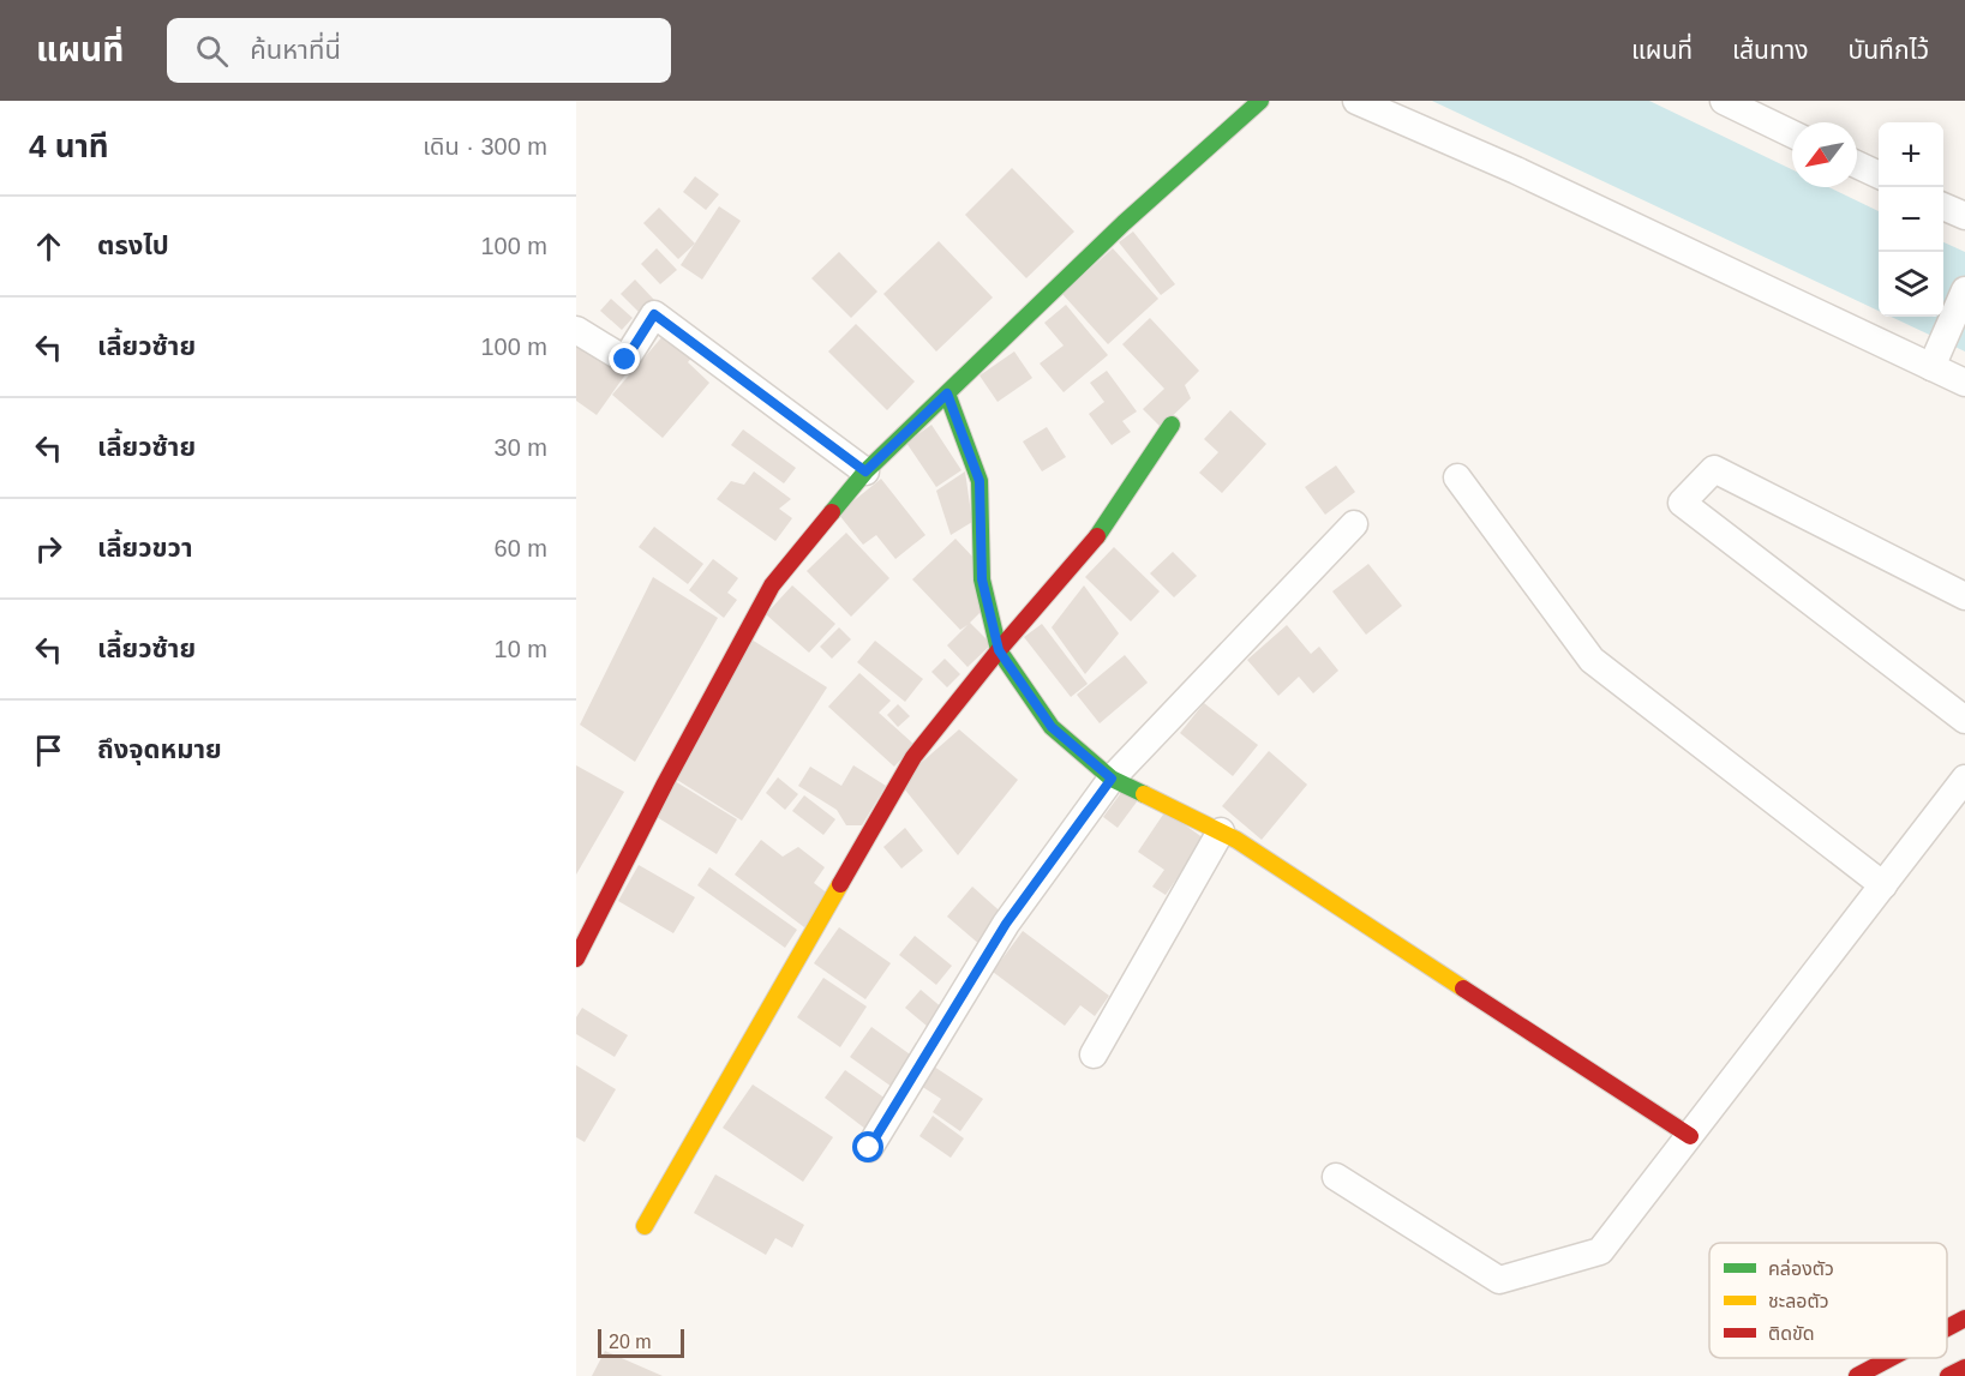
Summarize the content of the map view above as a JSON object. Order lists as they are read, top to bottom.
{
  "legend": ["คล่องตัว", "ชะลอตัว", "ติดขัด"],
  "scale_bar": "20 m",
  "north": "bottom left",
  "page": {
    "header": "แผนที่",
    "search": "ค้นหาที่นี่",
    "nav": ["แผนที่", "เส้นทาง", "บันทึกไว้"],
    "heading": ["4 นาที", "เดิน · 300 m"],
    "map_buttons": ["+", "−"],
    "list": [
      ["ตรงไป", "100 m"],
      ["เลี้ยวซ้าย", "100 m"],
      ["เลี้ยวซ้าย", "30 m"],
      ["เลี้ยวขวา", "60 m"],
      ["เลี้ยวซ้าย", "10 m"],
      "ถึงจุดหมาย"
    ],
    "scale": "20 m"
  }
}
